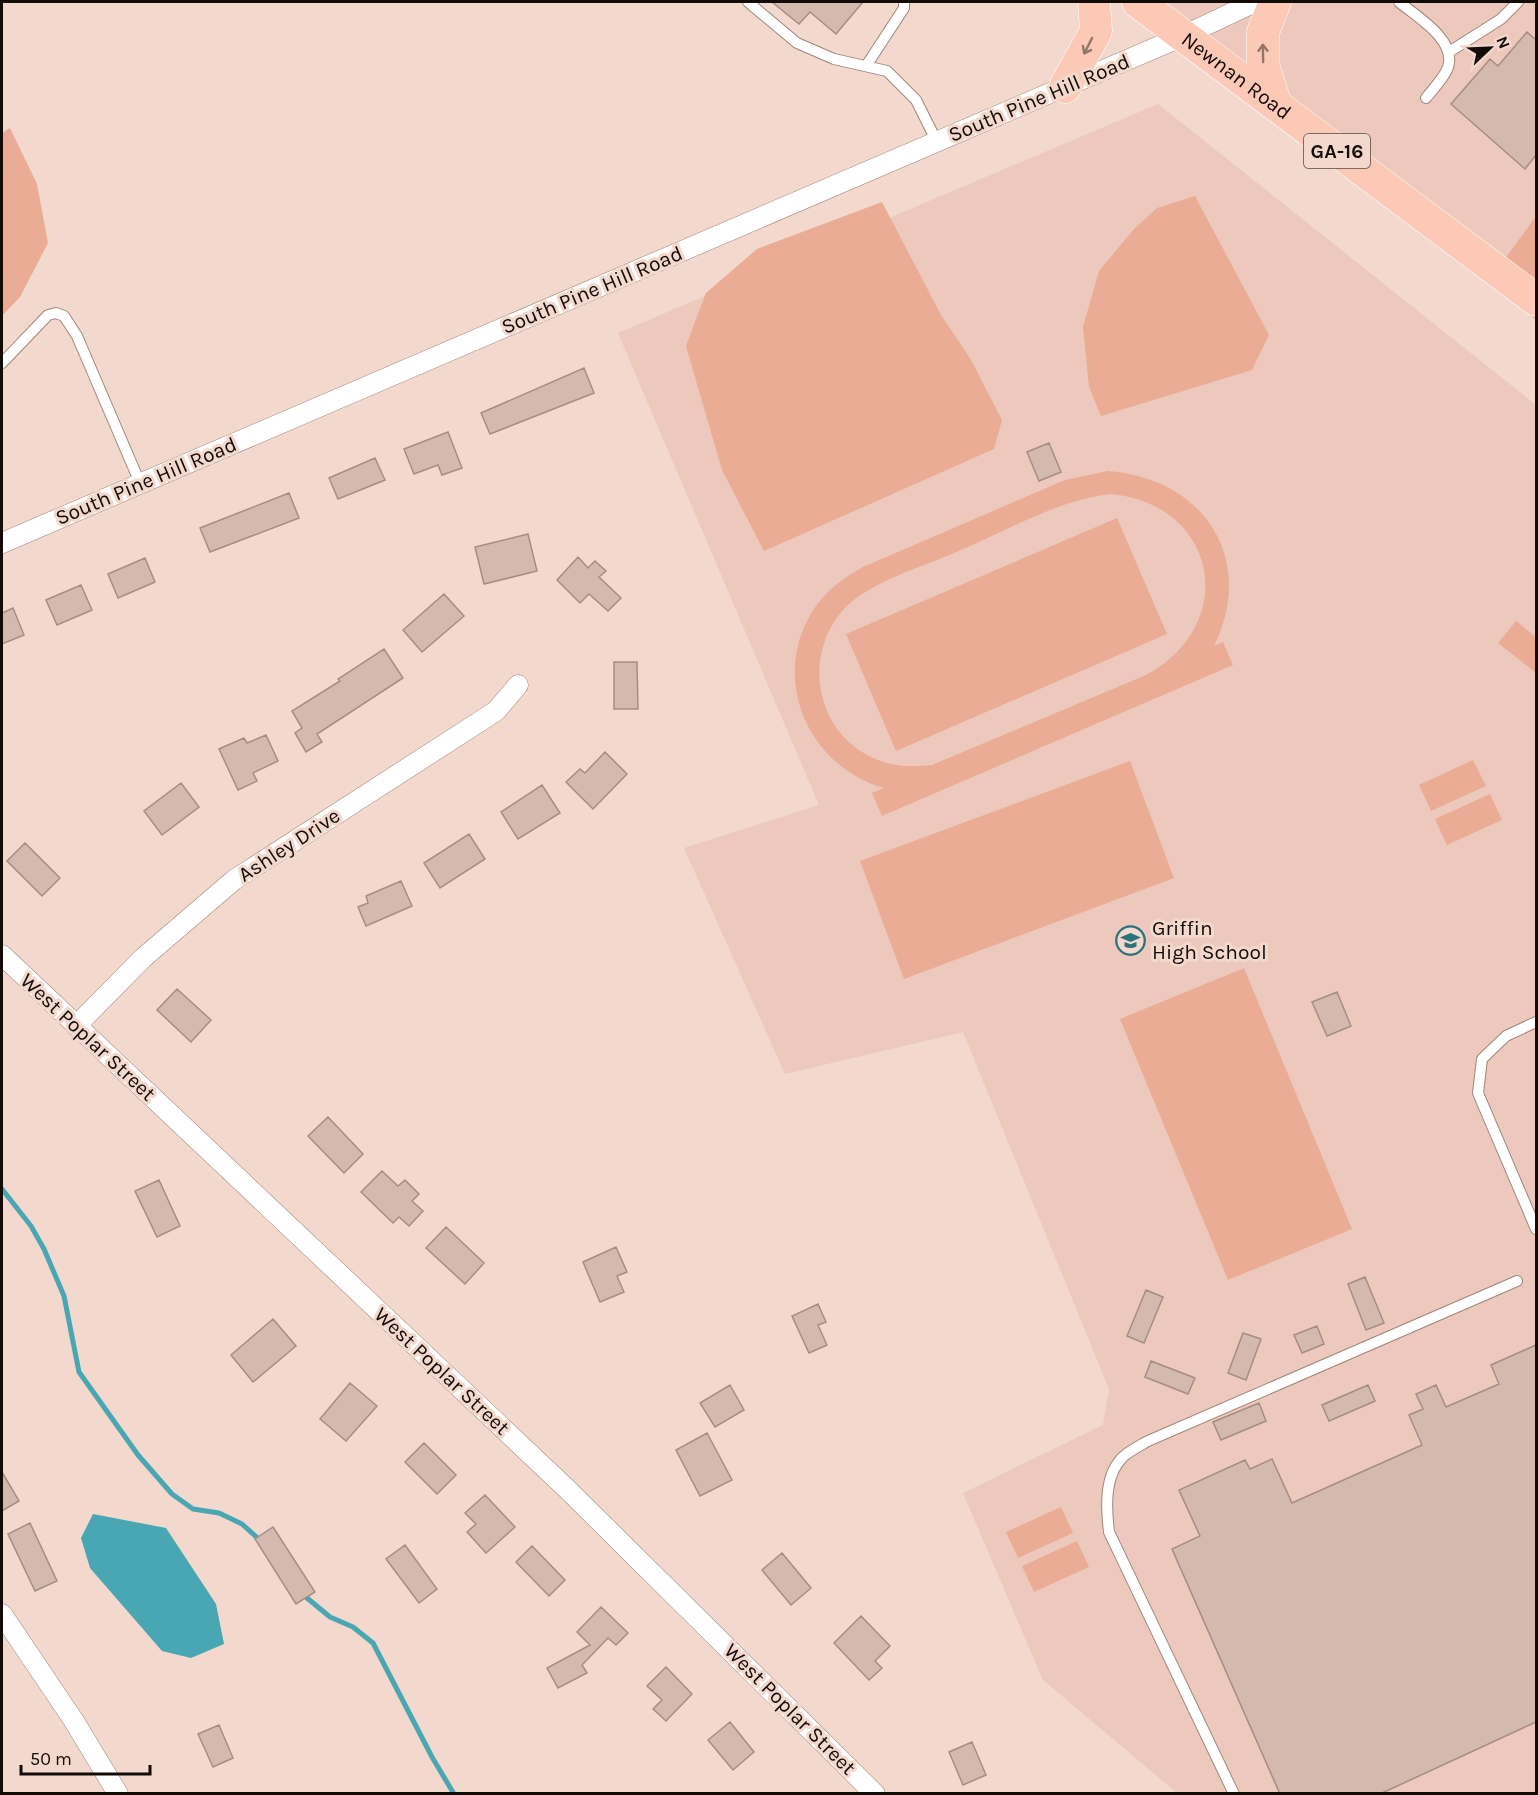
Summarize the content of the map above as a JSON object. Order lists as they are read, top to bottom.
{
  "streets": {
    "main road": ["Newnan Road", "GA-16"],
    "street": ["South Pine Hill Road", "Ashley Drive", "West Poplar Street"]
  },
  "crossings": [
    ["Newnan Road", "South Pine Hill Road"],
    ["Ashley Drive", "West Poplar Street"]
  ],
  "places": {
    "school or university": ["Griffin High School"]
  },
  "scale_bar": "50 m",
  "north": "top right"
}
